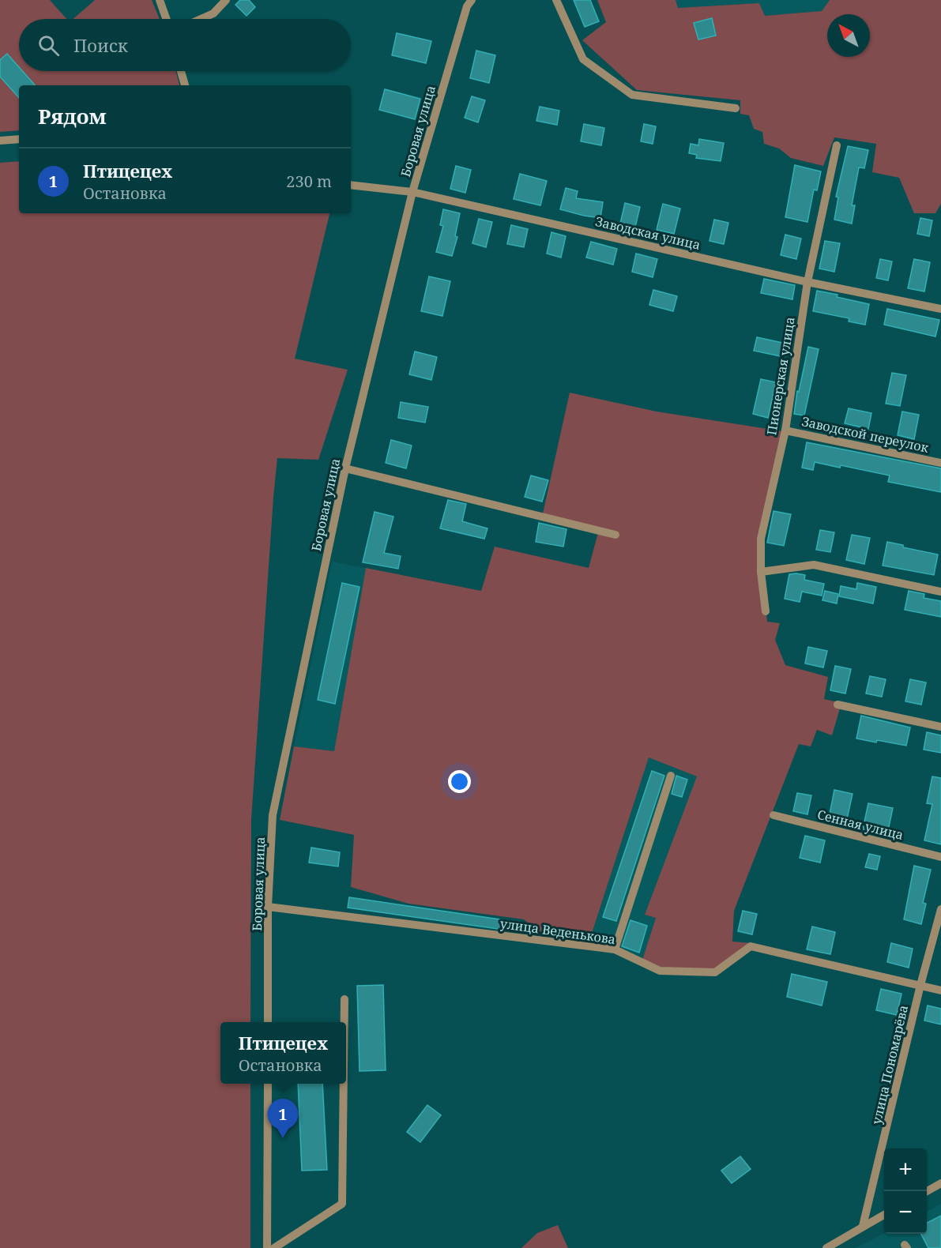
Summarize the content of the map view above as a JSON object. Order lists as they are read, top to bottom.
{
  "streets": {
    "street": [
      "Боровая улица",
      "Заводская улица",
      "Пионерская улица",
      "Заводской переулок",
      "Сенная улица",
      "улица Веденькова",
      "улица Пономарёва"
    ]
  },
  "crossings": [
    ["Боровая улица", "Заводская улица"],
    ["Боровая улица", "улица Веденькова"],
    ["Заводская улица", "Пионерская улица"],
    ["Пионерская улица", "Заводской переулок"],
    ["улица Веденькова", "улица Пономарёва"]
  ],
  "north": "top left",
  "page": {
    "search": "Поиск",
    "heading": "Рядом",
    "list": [
      {
        "mark": "1",
        "name": "Птицецех",
        "note": "Остановка",
        "value": "230 m"
      }
    ],
    "popup": ["Птицецех", "Остановка"],
    "pins": "1",
    "map_buttons": ["+", "−"]
  }
}
